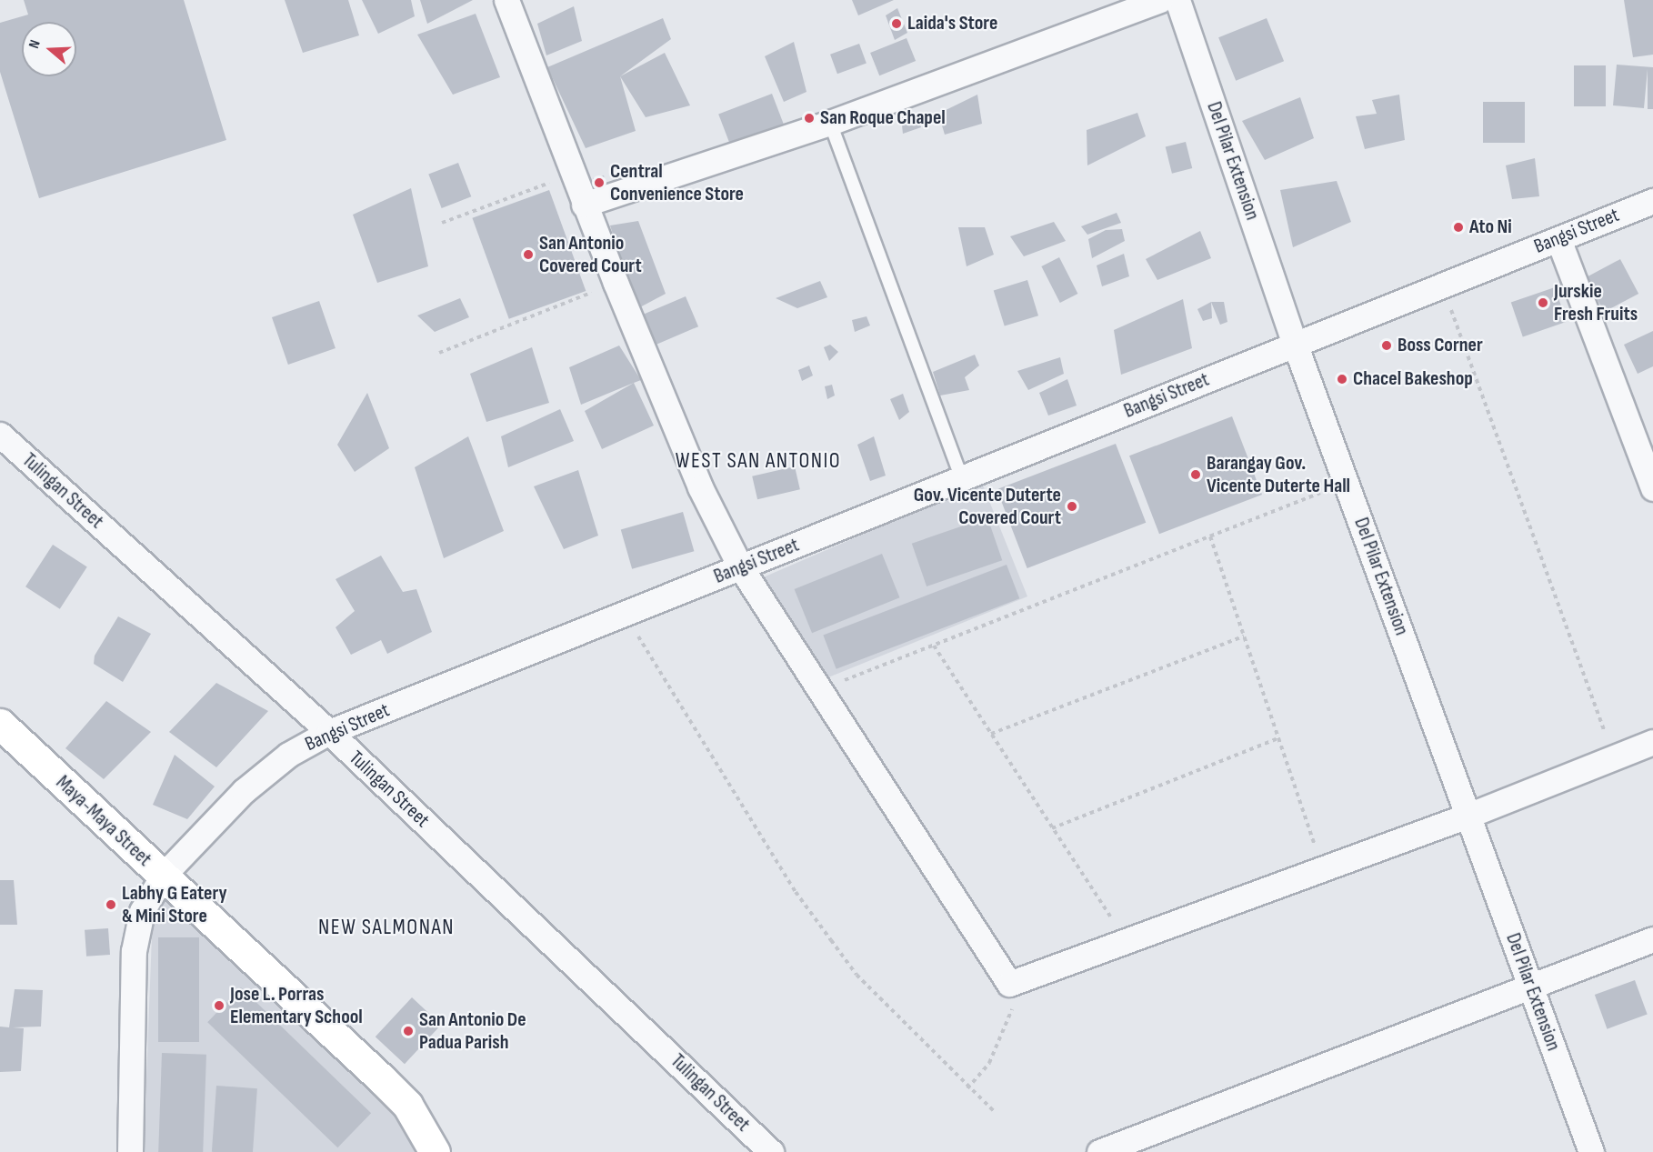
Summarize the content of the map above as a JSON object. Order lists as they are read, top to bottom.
{
  "streets": {
    "street": [
      "Del Pilar Extension",
      "Bangsi Street",
      "Tulingan Street",
      "Maya-Maya Street"
    ]
  },
  "crossings": [
    ["Del Pilar Extension", "Bangsi Street"],
    ["Bangsi Street", "Tulingan Street"],
    ["Bangsi Street", "Maya-Maya Street"]
  ],
  "districts": ["WEST SAN ANTONIO", "NEW SALMONAN"],
  "places": [
    "Laida's Store",
    "San Roque Chapel",
    "Central Convenience Store",
    "Ato Ni",
    "San Antonio Covered Court",
    "Jurskie Fresh Fruits",
    "Boss Corner",
    "Chacel Bakeshop",
    "Barangay Gov. Vicente Duterte Hall",
    "Gov. Vicente Duterte Covered Court",
    "Labhy G Eatery & Mini Store",
    "Jose L. Porras Elementary School",
    "San Antonio De Padua Parish"
  ],
  "north": "left"
}
